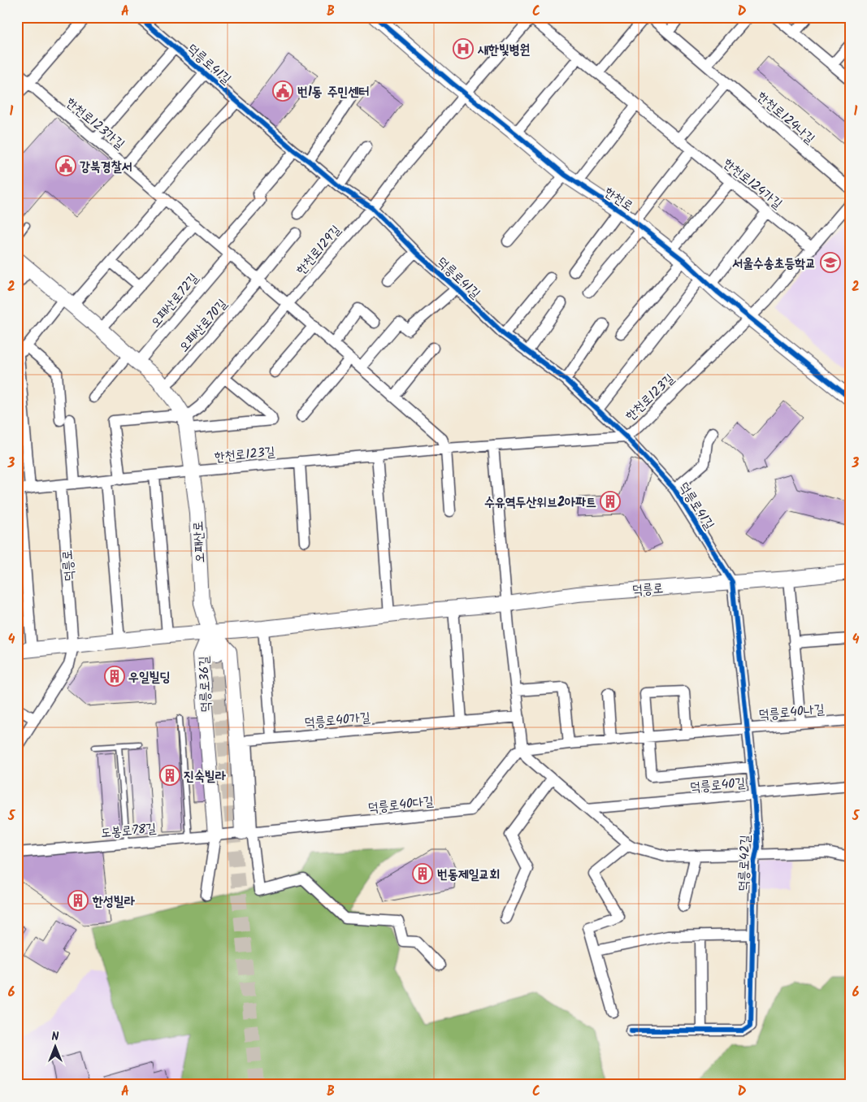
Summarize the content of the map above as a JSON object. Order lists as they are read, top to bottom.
{
  "streets": {
    "main road": [
      "한천로",
      "오패산로",
      "덕릉로",
      "덕릉로36길"
    ],
    "street": [
      "덕릉로41길",
      "한천로124나길",
      "한천로123가길",
      "한천로124가길",
      "한천로129길",
      "오패산로72길",
      "오패산로70길",
      "한천로123길",
      "덕릉로40나길",
      "덕릉로40가길",
      "덕릉로40길",
      "덕릉로40다길",
      "도봉로78길",
      "덕릉로42길"
    ]
  },
  "crossings": [
    ["덕릉로41길", "한천로123가길"],
    ["덕릉로41길", "한천로129길"],
    ["덕릉로41길", "한천로123길"],
    ["덕릉로41길", "덕릉로"],
    ["덕릉로41길", "덕릉로42길"],
    ["한천로123가길", "한천로129길"],
    ["한천로123가길", "오패산로72길"],
    ["한천로123가길", "오패산로70길"],
    ["한천로123가길", "한천로123길"],
    ["한천로124가길", "한천로"],
    ["한천로124가길", "한천로129길"],
    ["한천로124가길", "한천로123길"],
    ["한천로", "한천로129길"],
    ["한천로", "한천로123길"],
    ["한천로129길", "오패산로"],
    ["오패산로72길", "오패산로"],
    ["오패산로70길", "오패산로"],
    ["한천로123길", "오패산로"],
    ["한천로123길", "덕릉로"],
    ["오패산로", "덕릉로"],
    ["오패산로", "덕릉로36길"],
    ["덕릉로", "덕릉로36길"],
    ["덕릉로", "덕릉로42길"],
    ["덕릉로36길", "덕릉로40가길"],
    ["덕릉로36길", "덕릉로40다길"],
    ["덕릉로36길", "도봉로78길"],
    ["덕릉로40나길", "덕릉로40다길"],
    ["덕릉로40나길", "덕릉로42길"],
    ["덕릉로40가길", "덕릉로40다길"],
    ["덕릉로40가길", "도봉로78길"],
    ["덕릉로40길", "덕릉로42길"],
    ["덕릉로40다길", "도봉로78길"]
  ],
  "places": {
    "hospital": ["새한빛병원"],
    "public building": ["번1동 주민센터", "강북경찰서"],
    "school or university": ["서울수송초등학교"],
    "building": [
      "수유역두산위브2아파트",
      "우일빌딩",
      "진숙빌라",
      "번동제일교회",
      "한성빌라"
    ]
  },
  "north": "top",
  "grid": {
    "columns": [
      "A",
      "B",
      "C",
      "D"
    ],
    "rows": [
      "1",
      "2",
      "3",
      "4",
      "5",
      "6"
    ]
  }
}
